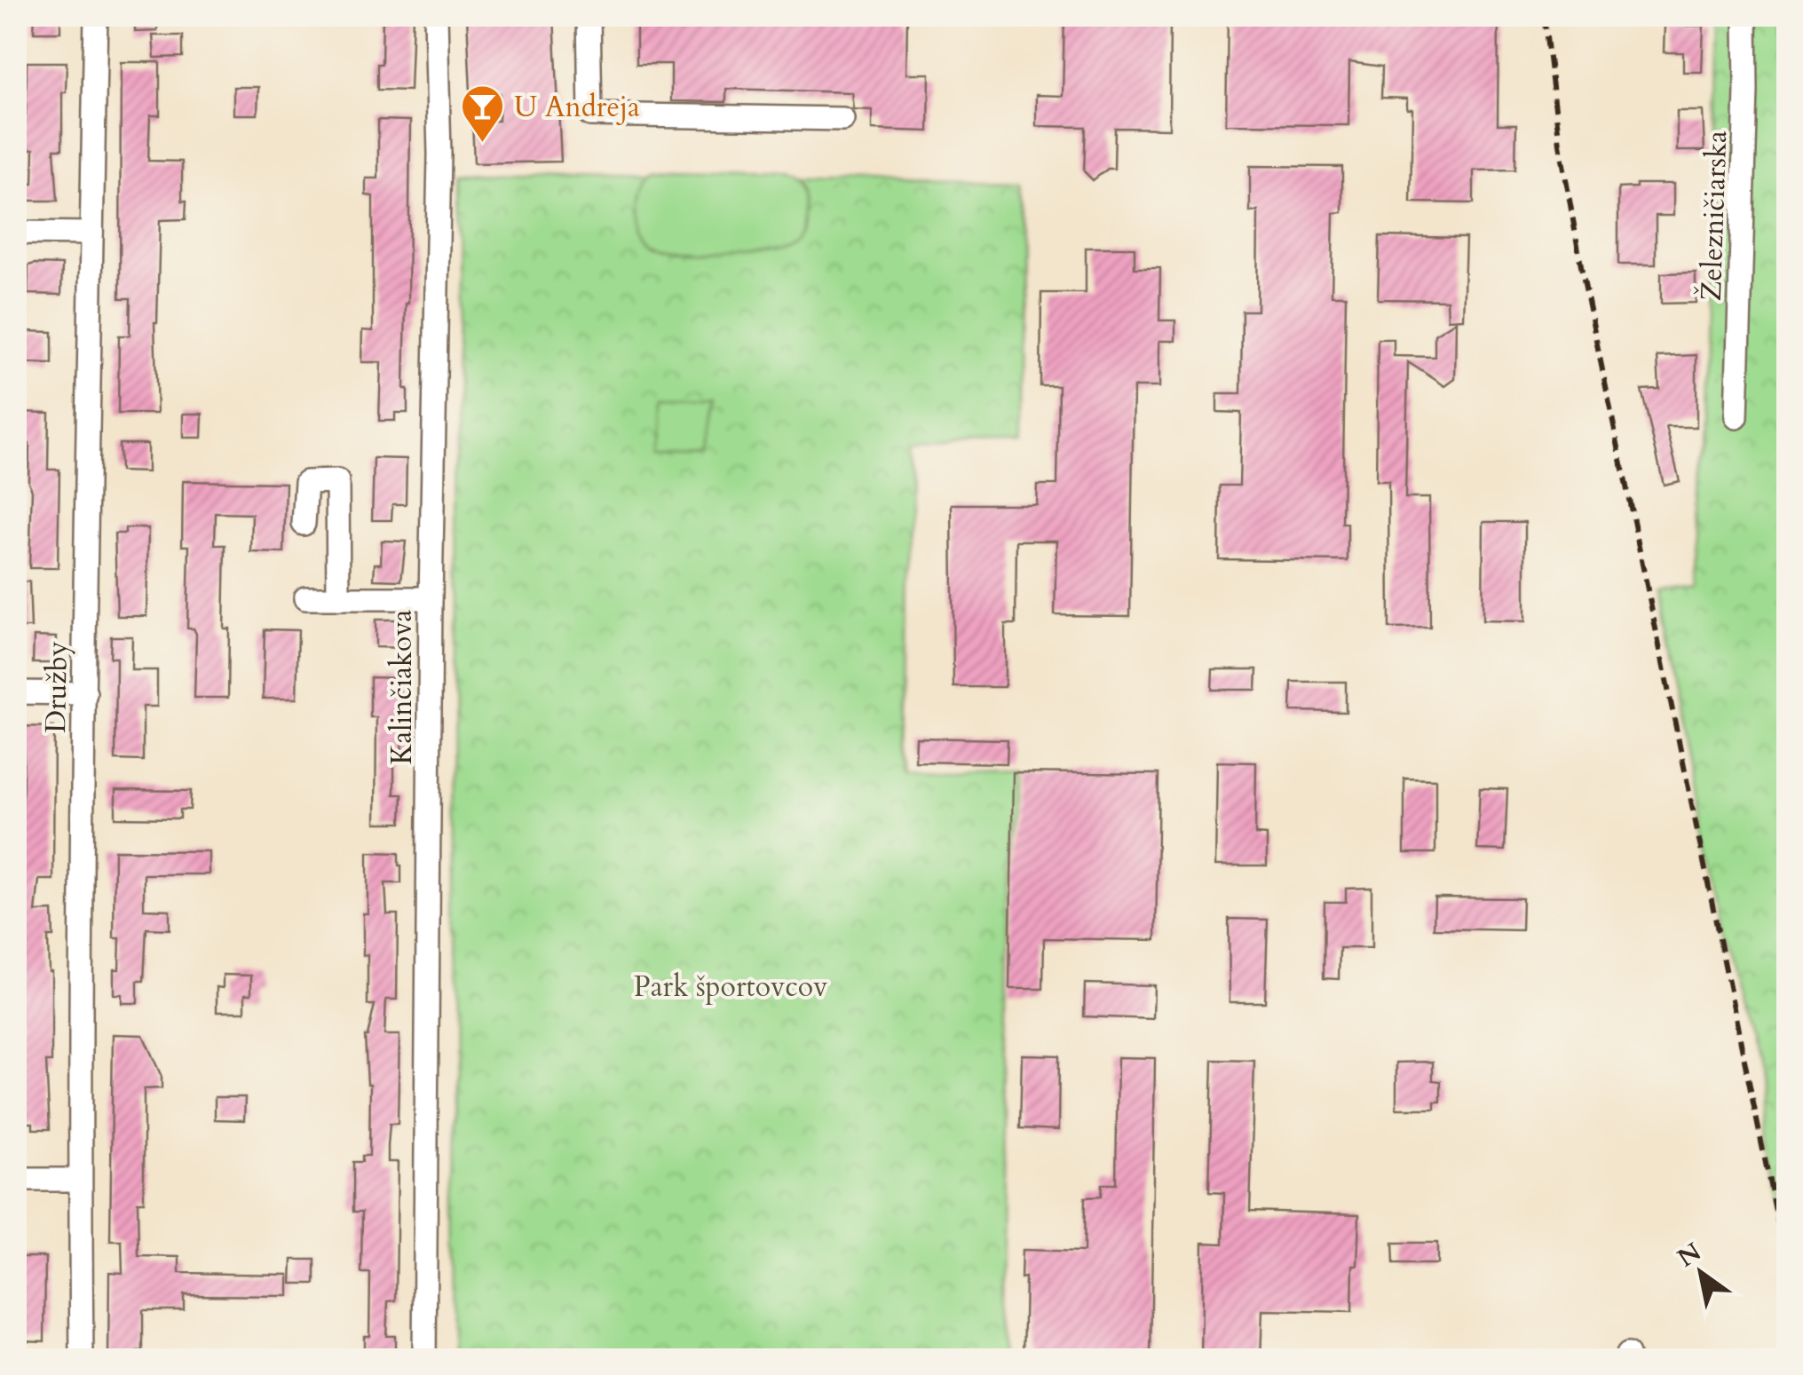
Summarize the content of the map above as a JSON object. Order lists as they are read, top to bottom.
{
  "streets": {
    "street": ["Železničiarska", "Družby", "Kalinčiakova"]
  },
  "parks": ["Park športovcov"],
  "places": {
    "bar": ["U Andreja"]
  },
  "north": "top left"
}
